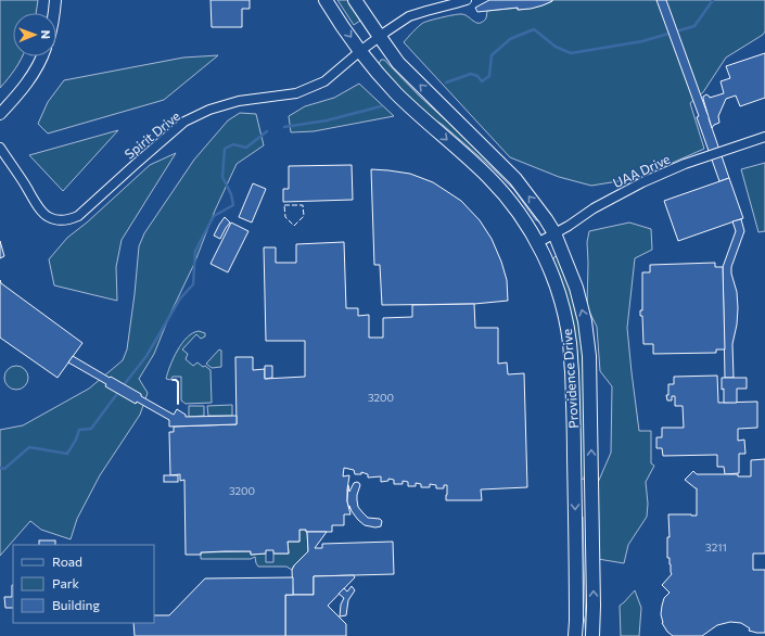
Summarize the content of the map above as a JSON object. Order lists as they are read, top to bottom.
{
  "streets": {
    "main road": ["Providence Drive"],
    "street": ["Spirit Drive", "UAA Drive"]
  },
  "crossings": [
    ["Spirit Drive", "Providence Drive"],
    ["UAA Drive", "Providence Drive"]
  ],
  "house_numbers": ["3200", "3200", "3211"],
  "legend": ["Road", "Park", "Building"],
  "north": "right"
}
